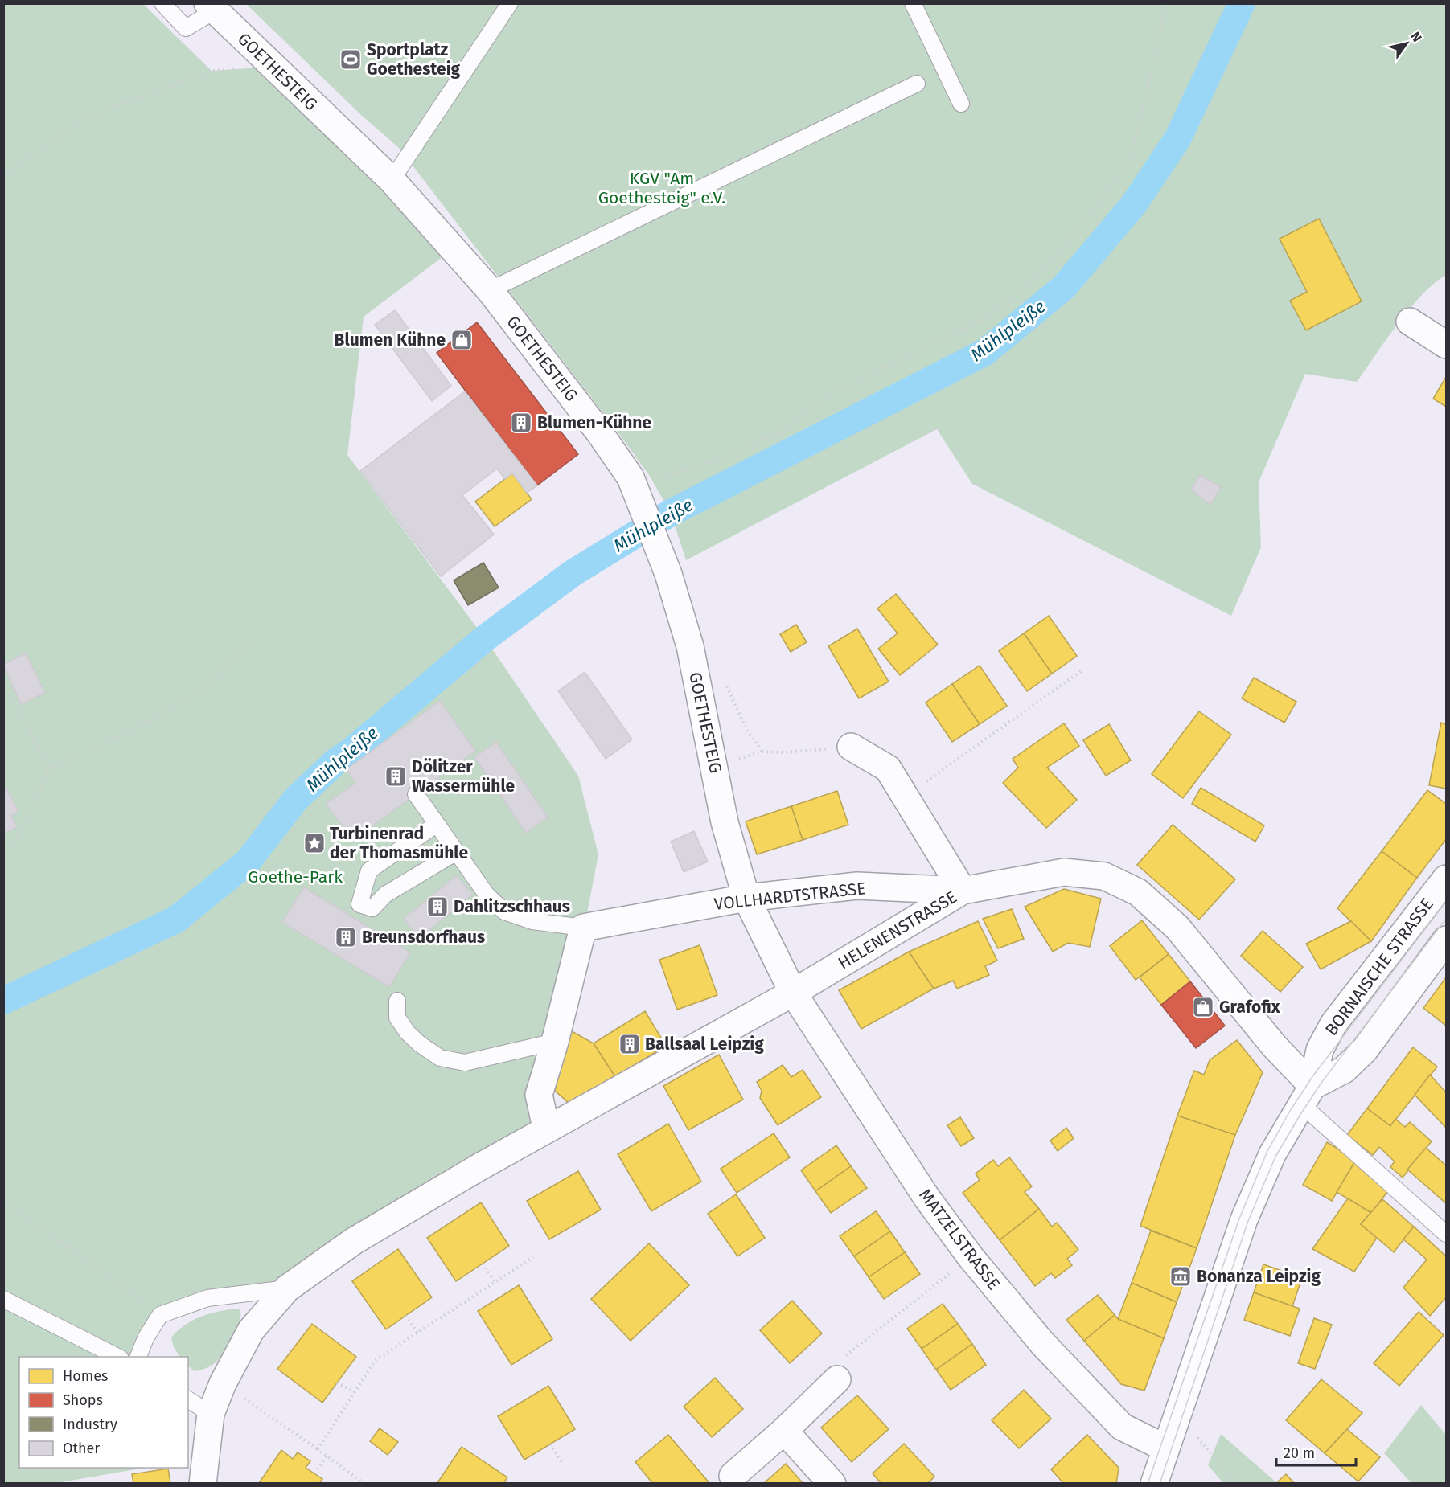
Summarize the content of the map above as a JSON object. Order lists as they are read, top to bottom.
{
  "streets": {
    "main road": [
      "GOETHESTEIG",
      "VOLLHARDTSTRASSE",
      "HELENENSTRASSE",
      "BORNAISCHE STRASSE",
      "MATZELSTRASSE"
    ]
  },
  "crossings": [
    ["GOETHESTEIG", "VOLLHARDTSTRASSE"],
    ["GOETHESTEIG", "HELENENSTRASSE"],
    ["GOETHESTEIG", "MATZELSTRASSE"],
    ["VOLLHARDTSTRASSE", "HELENENSTRASSE"],
    ["HELENENSTRASSE", "BORNAISCHE STRASSE"],
    ["HELENENSTRASSE", "MATZELSTRASSE"],
    ["BORNAISCHE STRASSE", "MATZELSTRASSE"]
  ],
  "water": ["Mühlpleiße"],
  "parks": ["KGV \"Am Goethesteig\" e.V.", "Goethe-Park"],
  "places": {
    "sports": ["Sportplatz Goethesteig"],
    "shop": ["Blumen Kühne", "Grafofix"],
    "building": [
      "Blumen-Kühne",
      "Dölitzer Wassermühle",
      "Dahlitzschhaus",
      "Breunsdorfhaus",
      "Ballsaal Leipzig"
    ],
    "place": ["Turbinenrad der Thomasmühle"],
    "museum": ["Bonanza Leipzig"]
  },
  "legend": [
    "Homes",
    "Shops",
    "Industry",
    "Other"
  ],
  "scale_bar": "20 m",
  "north": "top right"
}
